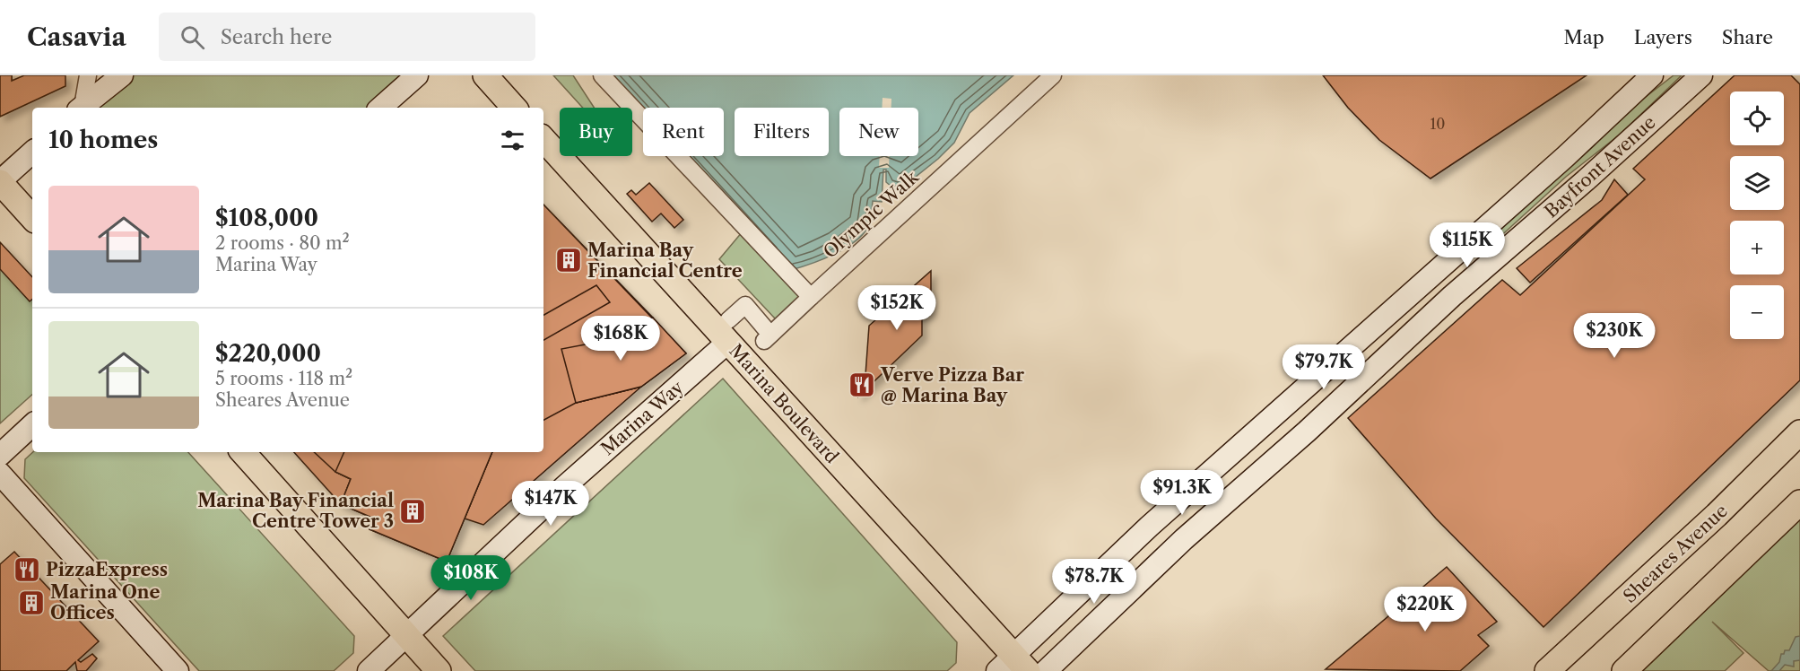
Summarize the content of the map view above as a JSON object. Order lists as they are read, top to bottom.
{
  "streets": {
    "main road": [
      "Bayfront Avenue",
      "Marina Boulevard",
      "Marina Way",
      "Sheares Avenue"
    ],
    "street": ["Olympic Walk"]
  },
  "crossings": [
    ["Bayfront Avenue", "Marina Boulevard"],
    ["Olympic Walk", "Marina Boulevard"],
    ["Olympic Walk", "Marina Way"],
    ["Marina Boulevard", "Marina Way"]
  ],
  "places": {
    "building": ["Marina Bay Financial Centre", "Marina Bay Financial Centre Tower 3", "Marina One Offices"],
    "restaurant": ["Verve Pizza Bar @ Marina Bay", "PizzaExpress"]
  },
  "house_numbers": ["10"],
  "page": {
    "header": "Casavia",
    "search": "Search here",
    "nav": ["Map", "Layers", "Share"],
    "map_buttons": ["+", "−"],
    "chip": [
      "Buy",
      "Rent",
      "Filters",
      "New"
    ],
    "heading": "10 homes",
    "list": [
      {
        "name": "$108,000",
        "note": "2 rooms · 80 m² · Marina Way"
      },
      {
        "name": "$220,000",
        "note": "5 rooms · 118 m² · Sheares Avenue"
      }
    ],
    "price": [
      "$115K",
      "$152K",
      "$230K",
      "$168K",
      "$79.7K",
      "$91.3K",
      "$147K",
      "$108K",
      "$78.7K",
      "$220K"
    ]
  }
}
